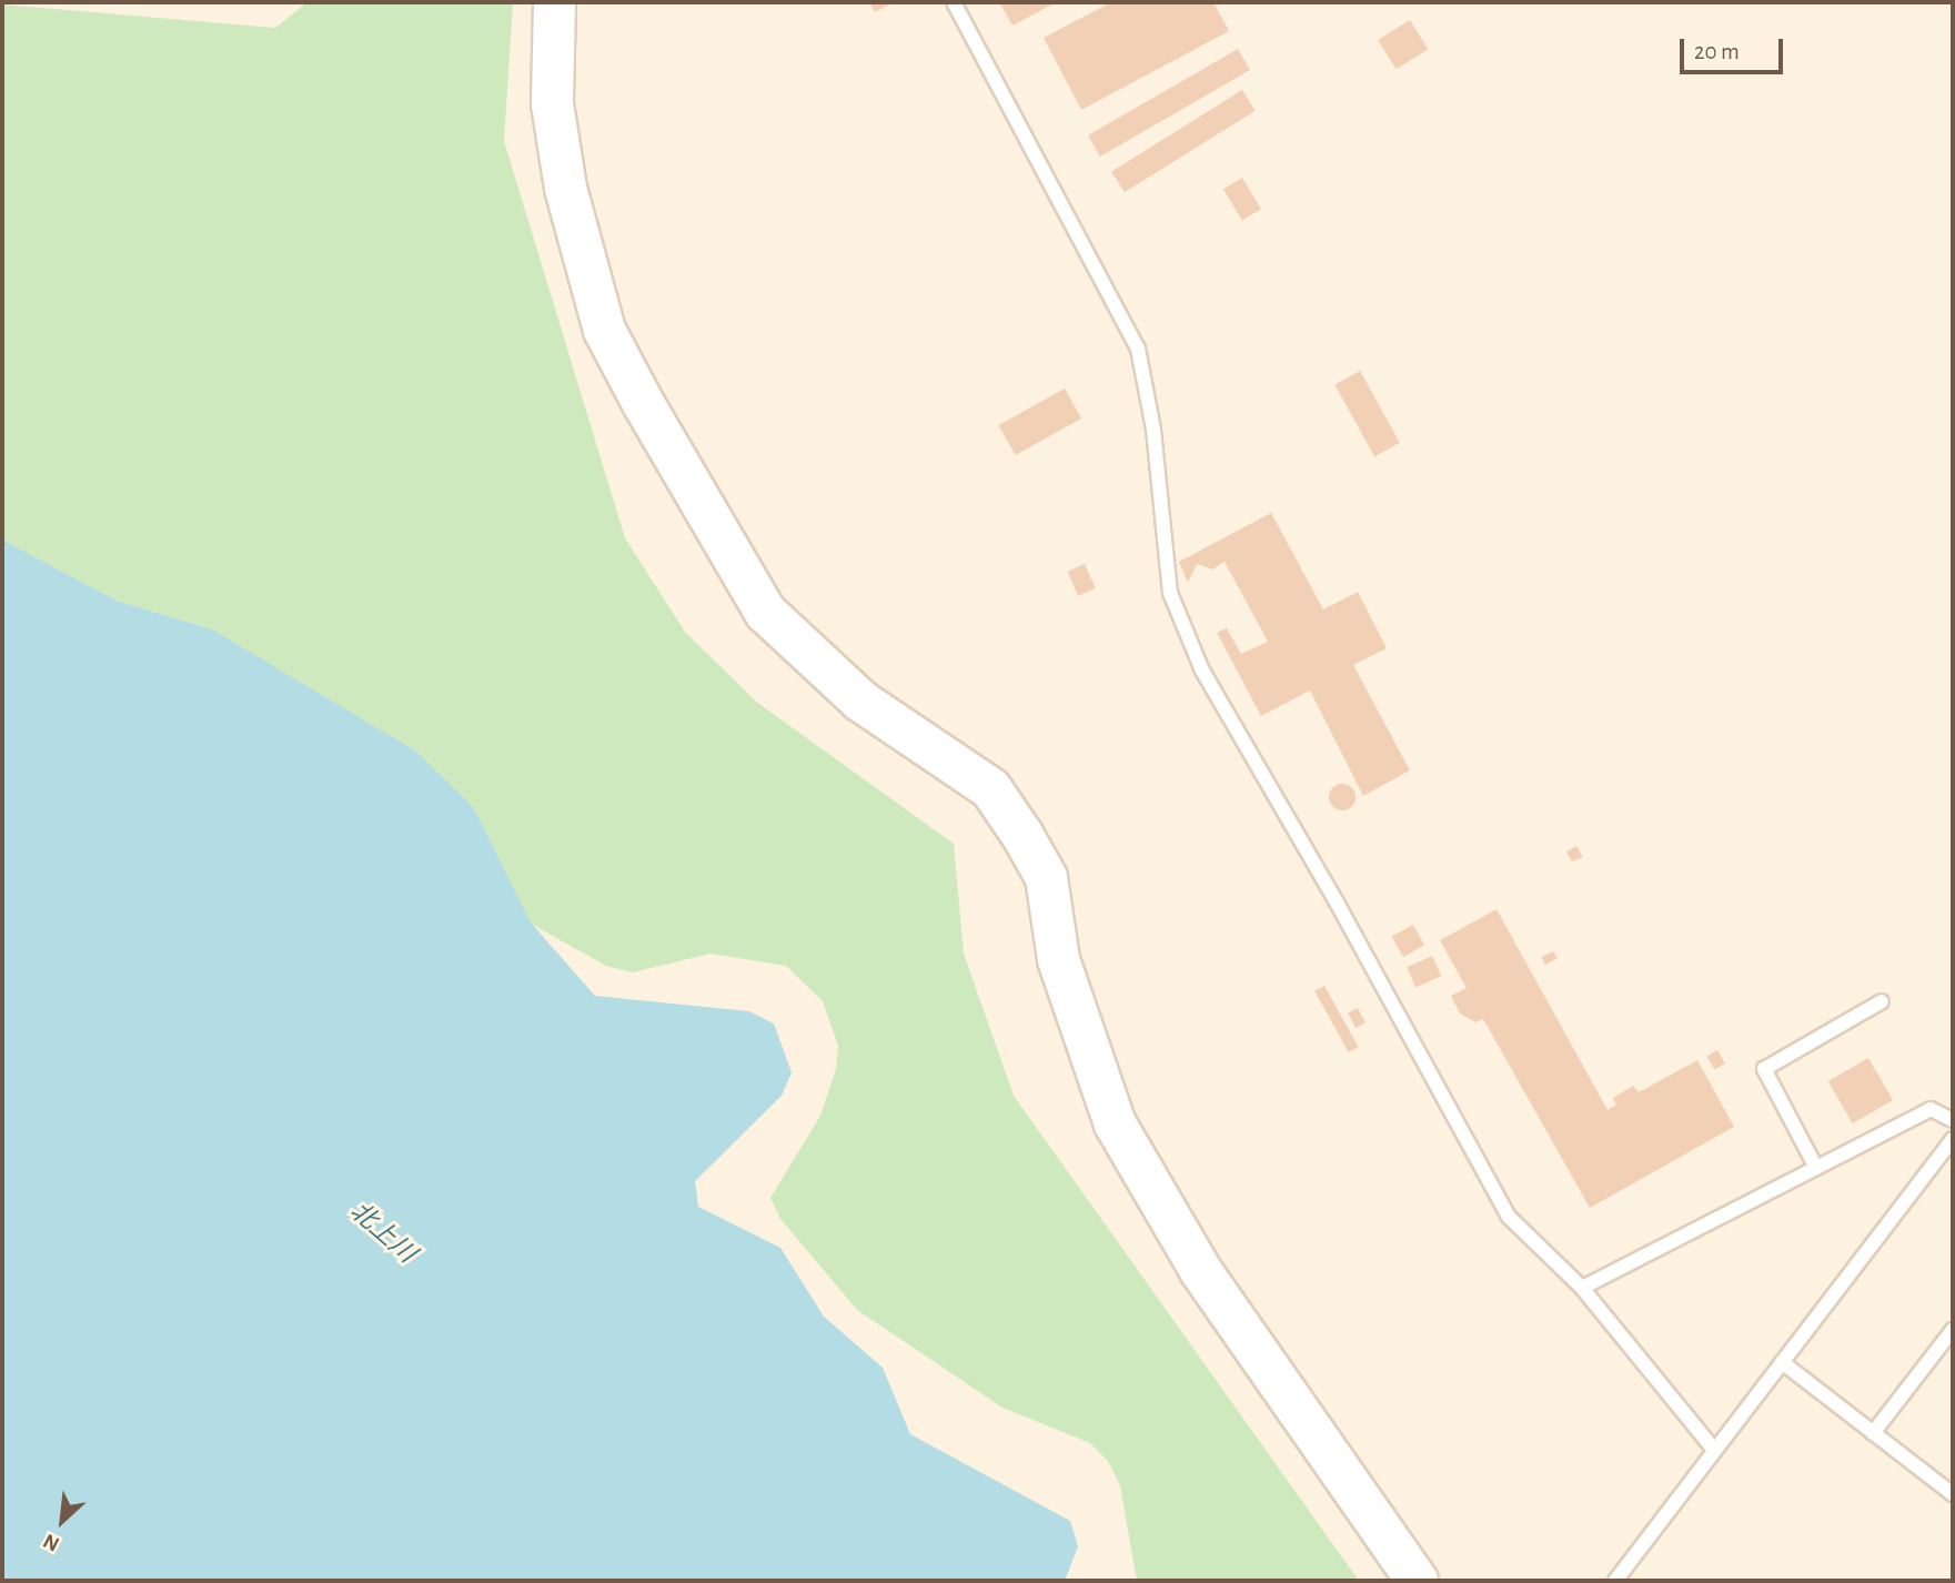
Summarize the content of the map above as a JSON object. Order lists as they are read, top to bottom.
{
  "water": ["北上川"],
  "scale_bar": "20 m",
  "north": "bottom left"
}
